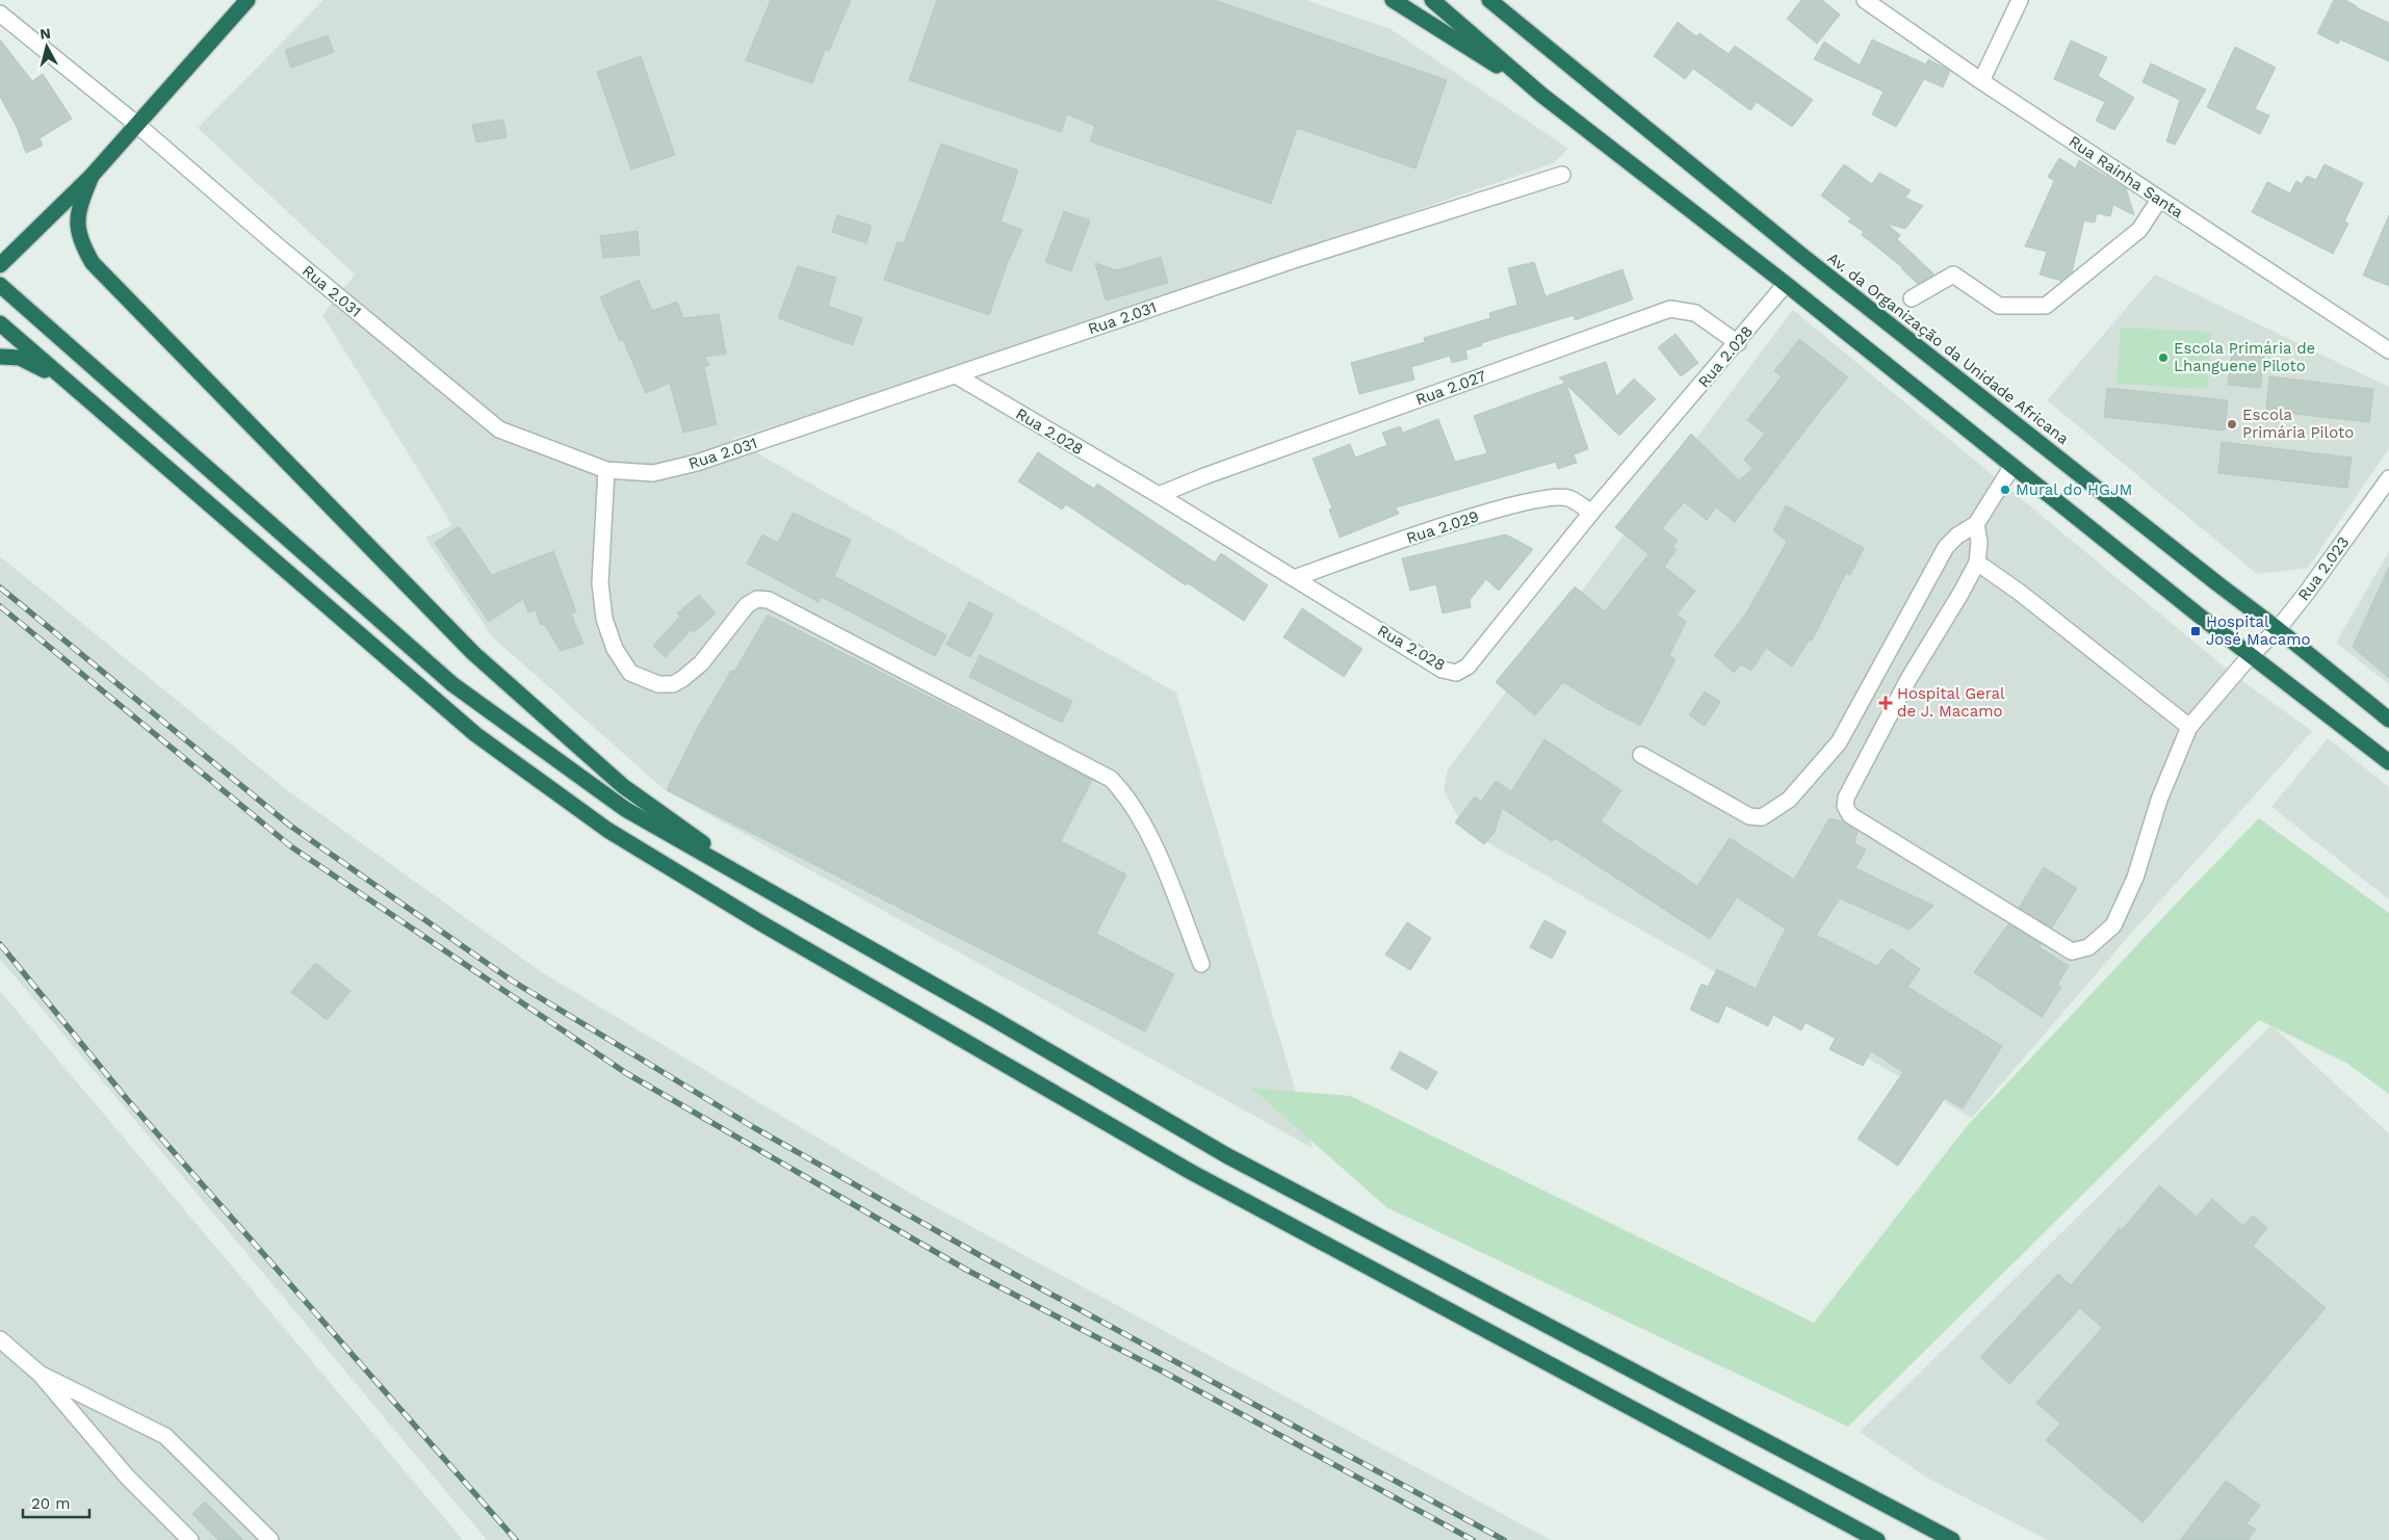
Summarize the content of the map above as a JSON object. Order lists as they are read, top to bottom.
{
  "streets": {
    "highway": ["Av. da Organização da Unidade Africana"],
    "street": [
      "Rua Rainha Santa",
      "Rua 2.031",
      "Rua 2.028",
      "Rua 2.027",
      "Rua 2.029",
      "Rua 2.023"
    ]
  },
  "crossings": [
    ["Rua 2.031", "Rua 2.028"],
    ["Av. da Organização da Unidade Africana", "Rua 2.023"],
    ["Rua 2.028", "Rua 2.027"],
    ["Rua 2.028", "Rua 2.029"]
  ],
  "places": {
    "other": ["Escola Primária de Lhanguene Piloto", "Escola Primária Piloto", "Mural do HGJM"],
    "transit": ["Hospital José Macamo"],
    "health": ["Hospital Geral de J. Macamo"]
  },
  "scale_bar": "20 m",
  "north": "top"
}
